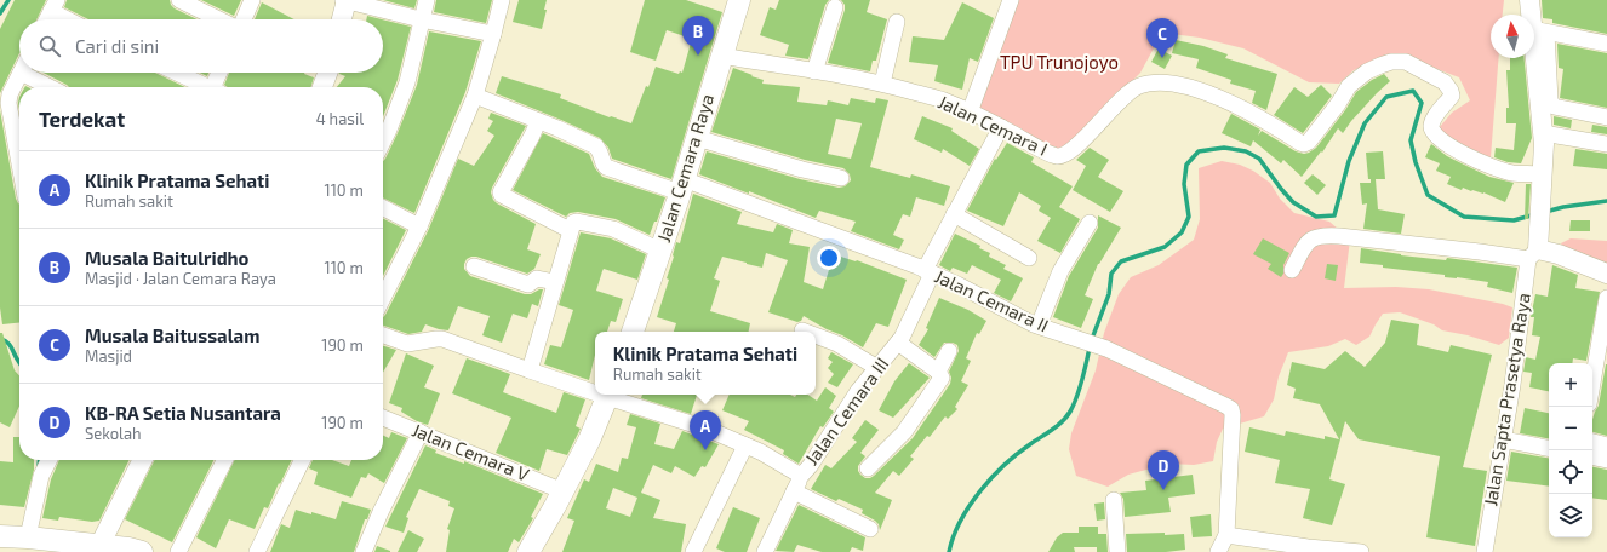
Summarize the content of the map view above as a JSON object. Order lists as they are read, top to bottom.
{
  "streets": {
    "main road": ["Jalan Cemara Raya"],
    "street": [
      "Jalan Cemara I",
      "Jalan Cemara II",
      "Jalan Sapta Prasetya Raya",
      "Jalan Cemara III",
      "Jalan Cemara V"
    ]
  },
  "crossings": [
    ["Jalan Cemara I", "Jalan Cemara Raya"],
    ["Jalan Cemara I", "Jalan Cemara III"],
    ["Jalan Cemara Raya", "Jalan Cemara II"],
    ["Jalan Cemara II", "Jalan Cemara III"]
  ],
  "parks": ["TPU Trunojoyo"],
  "north": "top",
  "page": {
    "pins": [
      "B",
      "C",
      "A",
      "D"
    ],
    "search": "Cari di sini",
    "heading": ["Terdekat", "4 hasil"],
    "list": [
      {
        "mark": "A",
        "name": "Klinik Pratama Sehati",
        "note": "Rumah sakit",
        "value": "110 m"
      },
      {
        "mark": "B",
        "name": "Musala Baitulridho",
        "note": "Masjid · Jalan Cemara Raya",
        "value": "110 m"
      },
      {
        "mark": "C",
        "name": "Musala Baitussalam",
        "note": "Masjid",
        "value": "190 m"
      },
      {
        "mark": "D",
        "name": "KB-RA Setia Nusantara",
        "note": "Sekolah",
        "value": "190 m"
      }
    ],
    "popup": ["Klinik Pratama Sehati", "Rumah sakit"],
    "map_buttons": ["+", "−"]
  }
}
